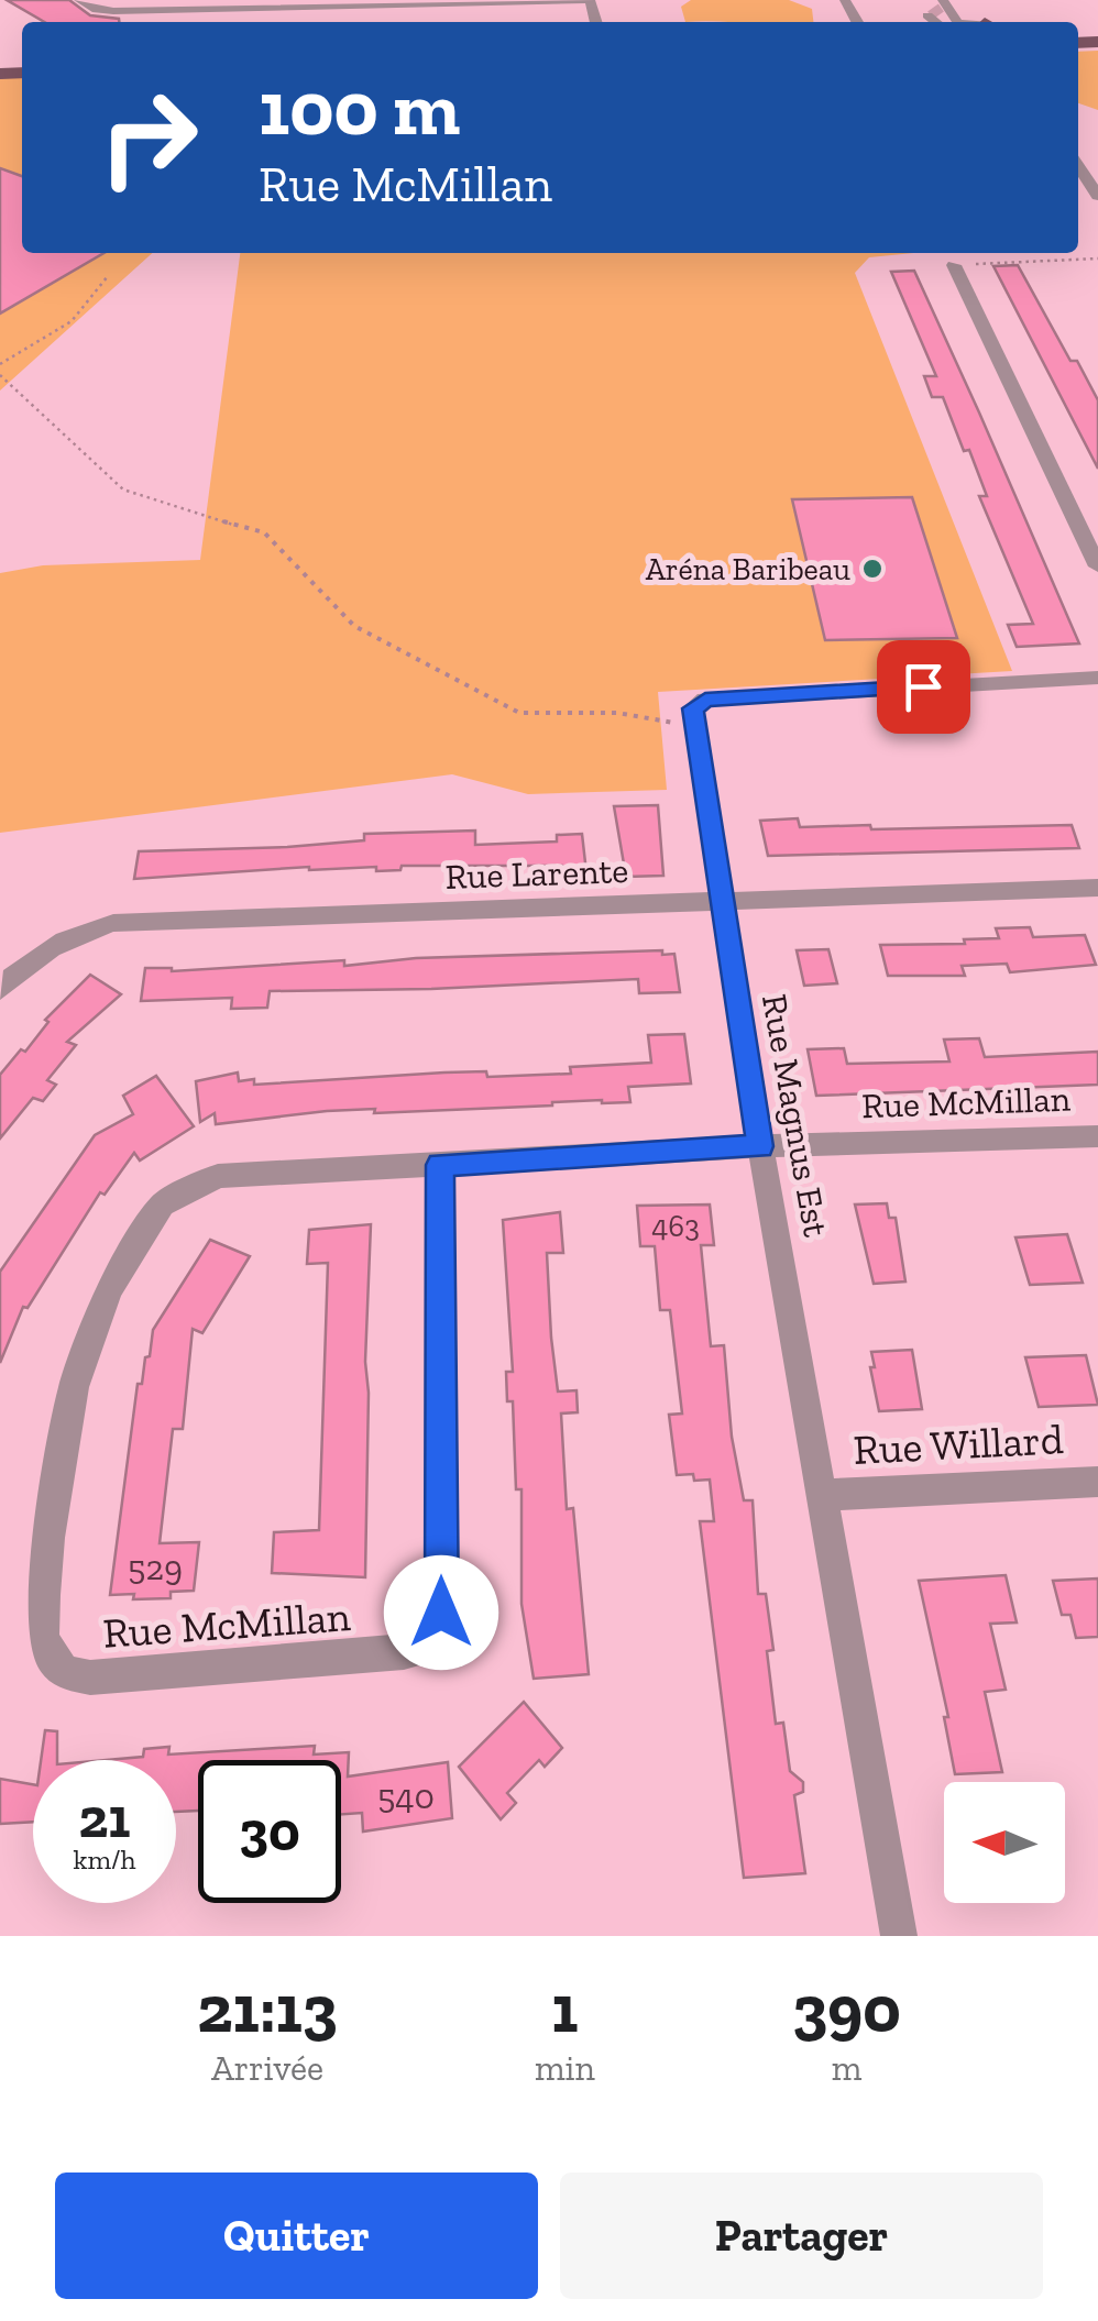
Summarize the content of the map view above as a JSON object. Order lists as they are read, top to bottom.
{
  "streets": {
    "street": [
      "Rue Larente",
      "Rue McMillan",
      "Rue Magnus Est",
      "Rue Willard"
    ]
  },
  "crossings": [
    ["Rue Larente", "Rue Magnus Est"],
    ["Rue McMillan", "Rue Magnus Est"],
    ["Rue Magnus Est", "Rue Willard"]
  ],
  "places": ["Aréna Baribeau"],
  "house_numbers": ["463", "529", "540"],
  "north": "left",
  "page": {
    "turn": ["100 m", "Rue McMillan"],
    "speed": "21 km/h",
    "limit": "30",
    "eta": [
      "21:13",
      "Arrivée",
      "1",
      "min",
      "390",
      "m"
    ],
    "buttons": ["Quitter", "Partager"]
  }
}
